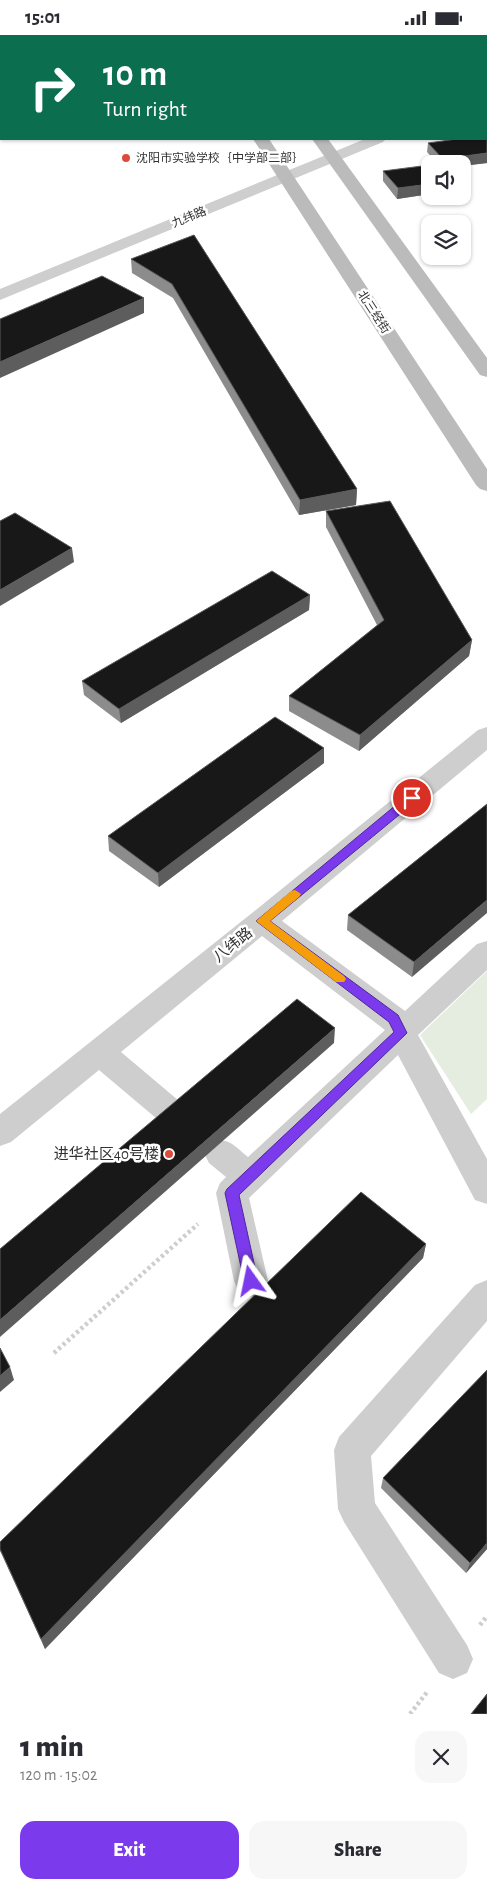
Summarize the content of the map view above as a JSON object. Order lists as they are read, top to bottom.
{
  "streets": {
    "main road": ["北三经街"],
    "street": ["九纬路", "八纬路"]
  },
  "crossings": [
    ["九纬路", "北三经街"]
  ],
  "places": ["沈阳市实验学校｛中学部二部｝", "进华社区40号楼"],
  "page": {
    "status": "15:01",
    "turn": ["10 m", "Turn right"],
    "heading": ["1 min", "120 m · 15:02"],
    "buttons": ["Exit", "Share"]
  }
}
